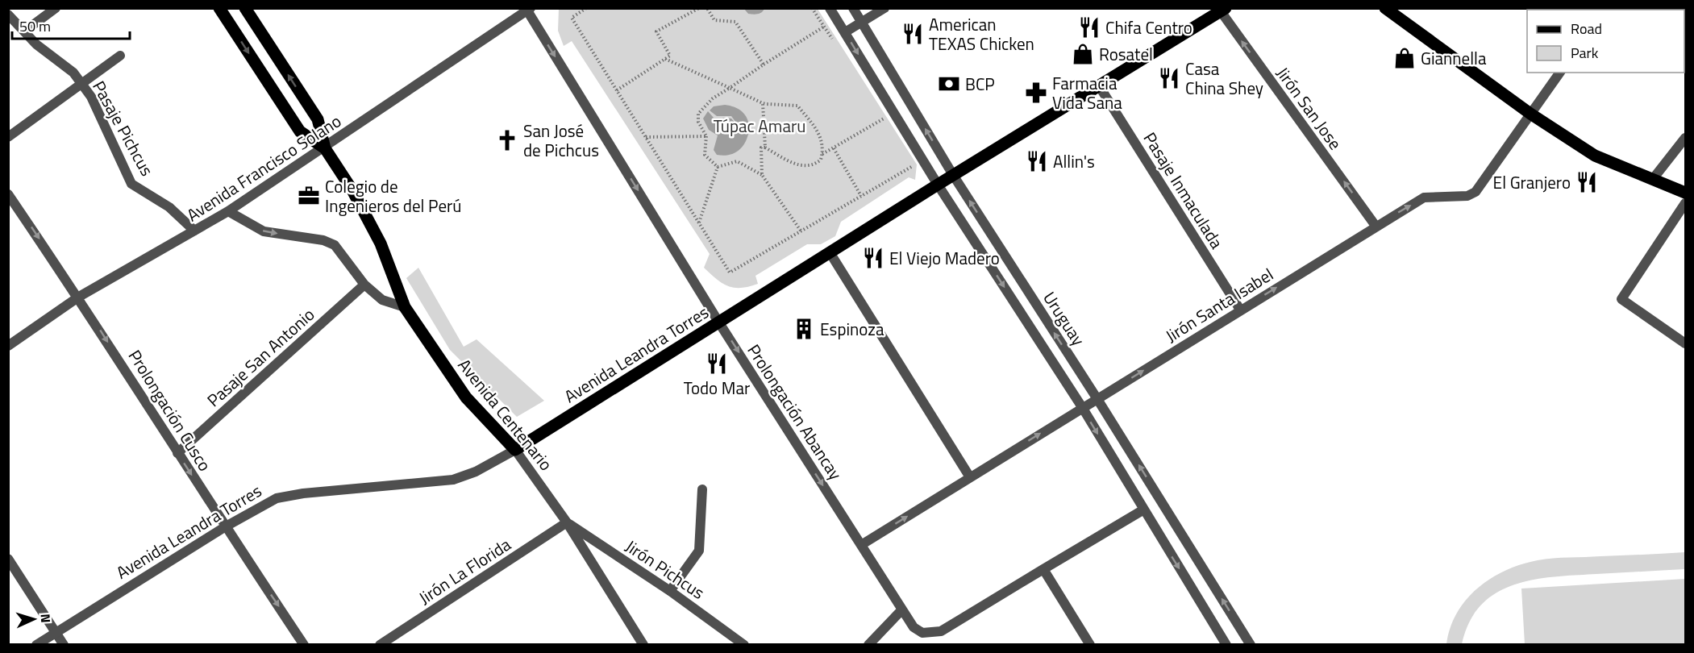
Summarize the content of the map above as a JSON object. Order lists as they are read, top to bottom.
{
  "streets": {
    "main road": ["Avenida Leandra Torres", "Avenida Centenario"],
    "street": [
      "Jirón San Jose",
      "Pasaje Pichcus",
      "Avenida Francisco Solano",
      "Pasaje Inmaculada",
      "Jirón Santa Isabel",
      "Uruguay",
      "Pasaje San Antonio",
      "Prolongación Cusco",
      "Prolongación Abancay",
      "Jirón Pichcus",
      "Jirón La Florida"
    ]
  },
  "crossings": [
    ["Jirón San Jose", "Jirón Santa Isabel"],
    ["Jirón San Jose", "Avenida Leandra Torres"],
    ["Pasaje Pichcus", "Avenida Francisco Solano"],
    ["Avenida Francisco Solano", "Prolongación Cusco"],
    ["Avenida Francisco Solano", "Prolongación Abancay"],
    ["Avenida Francisco Solano", "Avenida Centenario"],
    ["Pasaje Inmaculada", "Jirón Santa Isabel"],
    ["Pasaje Inmaculada", "Avenida Leandra Torres"],
    ["Jirón Santa Isabel", "Uruguay"],
    ["Jirón Santa Isabel", "Prolongación Abancay"],
    ["Uruguay", "Avenida Leandra Torres"],
    ["Avenida Leandra Torres", "Prolongación Cusco"],
    ["Avenida Leandra Torres", "Prolongación Abancay"],
    ["Avenida Leandra Torres", "Avenida Centenario"],
    ["Pasaje San Antonio", "Prolongación Cusco"],
    ["Avenida Centenario", "Jirón Pichcus"],
    ["Avenida Centenario", "Jirón La Florida"],
    ["Jirón Pichcus", "Jirón La Florida"]
  ],
  "one_way": [
    "Jirón San Jose",
    "Jirón Santa Isabel",
    "Prolongación Cusco",
    "Prolongación Abancay"
  ],
  "parks": ["Túpac Amaru"],
  "places": {
    "restaurant": [
      "Chifa Centro",
      "American TEXAS Chicken",
      "Casa China Shey",
      "Allin's",
      "El Granjero",
      "El Viejo Madero",
      "Todo Mar"
    ],
    "shop": ["Rosatel", "Giannella"],
    "bank": ["BCP"],
    "pharmacy": ["Farmacia Vida Sana"],
    "church": ["San José de Pichcus"],
    "office": ["Colegio de Ingenieros del Perú"],
    "building": ["Espinoza"]
  },
  "legend": ["Road", "Park"],
  "scale_bar": "50 m",
  "north": "right"
}
